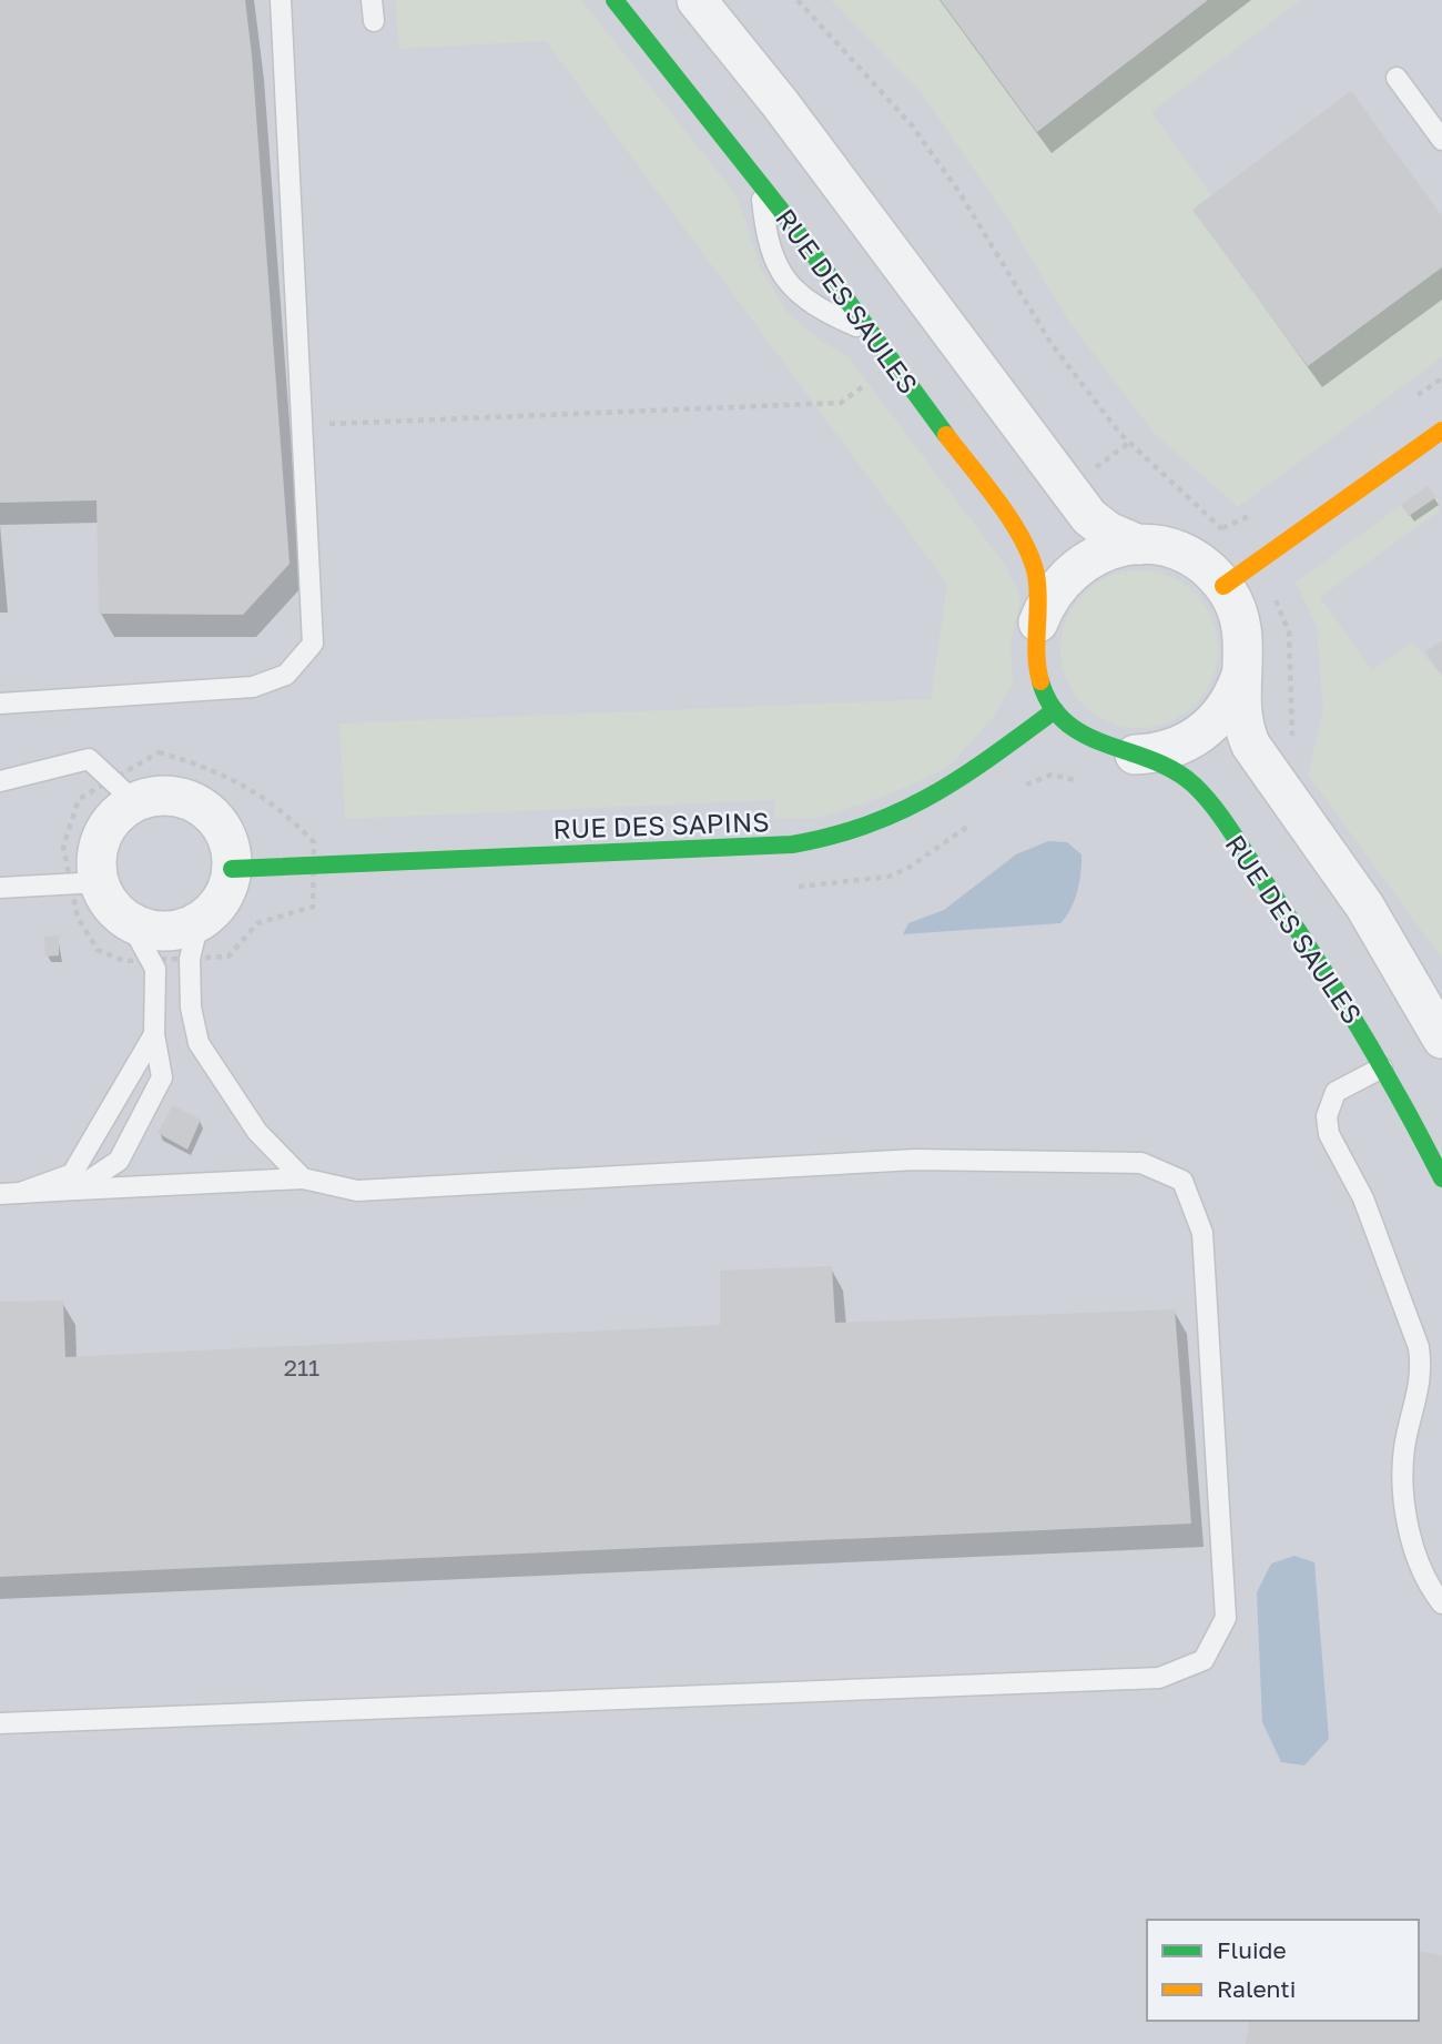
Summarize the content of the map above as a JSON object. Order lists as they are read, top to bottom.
{
  "streets": {
    "street": ["RUE DES SAULES", "RUE DES SAPINS"]
  },
  "crossings": [
    ["RUE DES SAULES", "RUE DES SAPINS"]
  ],
  "house_numbers": ["211"],
  "legend": ["Fluide", "Ralenti"]
}
